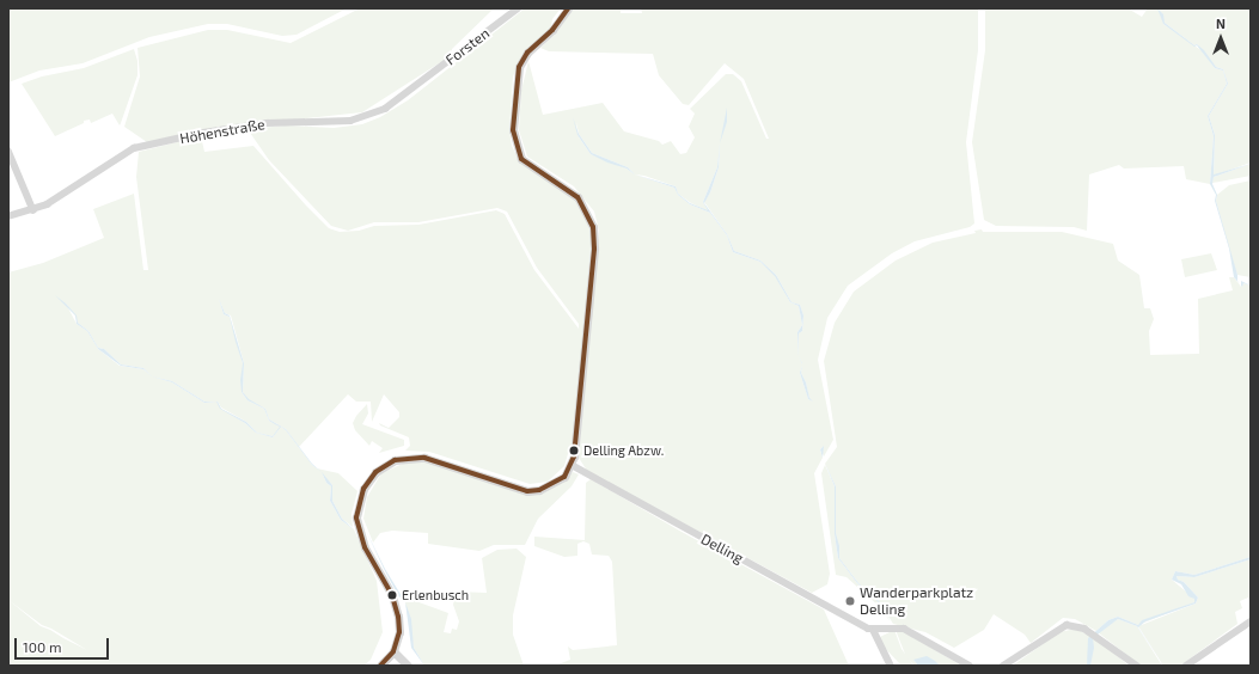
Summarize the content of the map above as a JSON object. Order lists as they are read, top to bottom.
{
  "streets": {
    "street": ["Forsten", "Höhenstraße", "Delling"]
  },
  "crossings": [
    ["Forsten", "Höhenstraße"]
  ],
  "places": ["Delling Abzw.", "Erlenbusch", "Wanderparkplatz Delling"],
  "scale_bar": "100 m",
  "north": "top"
}
